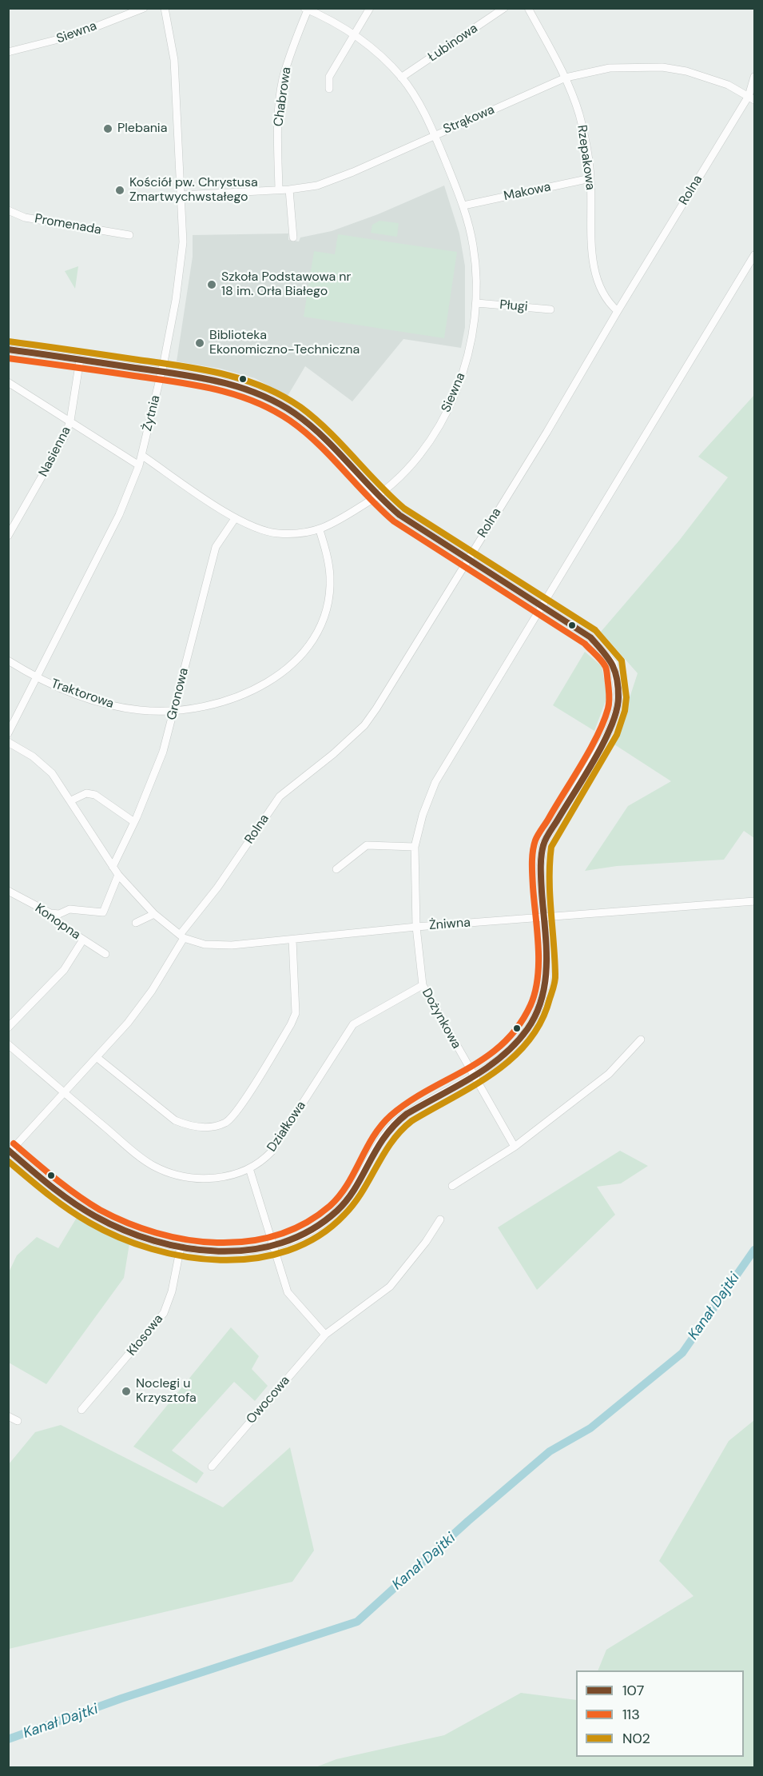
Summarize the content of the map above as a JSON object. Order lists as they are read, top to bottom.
{
  "streets": {
    "street": [
      "Siewna",
      "Łubinowa",
      "Chabrowa",
      "Strąkowa",
      "Rzepakowa",
      "Rolna",
      "Makowa",
      "Promenada",
      "Pługi",
      "Żytnia",
      "Nasienna",
      "Traktorowa",
      "Gronowa",
      "Konopna",
      "Żniwna",
      "Dożynkowa",
      "Działkowa",
      "Kłosowa",
      "Owocowa"
    ]
  },
  "crossings": [
    ["Siewna", "Łubinowa"],
    ["Siewna", "Chabrowa"],
    ["Siewna", "Strąkowa"],
    ["Siewna", "Makowa"],
    ["Siewna", "Pługi"],
    ["Siewna", "Żytnia"],
    ["Siewna", "Traktorowa"],
    ["Siewna", "Gronowa"],
    ["Chabrowa", "Strąkowa"],
    ["Strąkowa", "Rzepakowa"],
    ["Strąkowa", "Rolna"],
    ["Strąkowa", "Żytnia"],
    ["Rzepakowa", "Rolna"],
    ["Rzepakowa", "Makowa"],
    ["Rolna", "Żniwna"],
    ["Rolna", "Działkowa"],
    ["Żytnia", "Traktorowa"],
    ["Traktorowa", "Gronowa"],
    ["Gronowa", "Żniwna"],
    ["Żniwna", "Dożynkowa"],
    ["Dożynkowa", "Działkowa"]
  ],
  "water": ["Kanał Dajtki"],
  "places": [
    "Plebania",
    "Kościół pw. Chrystusa Zmartwychwstałego",
    "Szkoła Podstawowa nr 18 im. Orła Białego",
    "Biblioteka Ekonomiczno-Techniczna",
    "Noclegi u Krzysztofa"
  ],
  "lines": ["transit line N02", "transit line 107", "transit line 113"],
  "legend": ["107", "113", "N02"]
}
